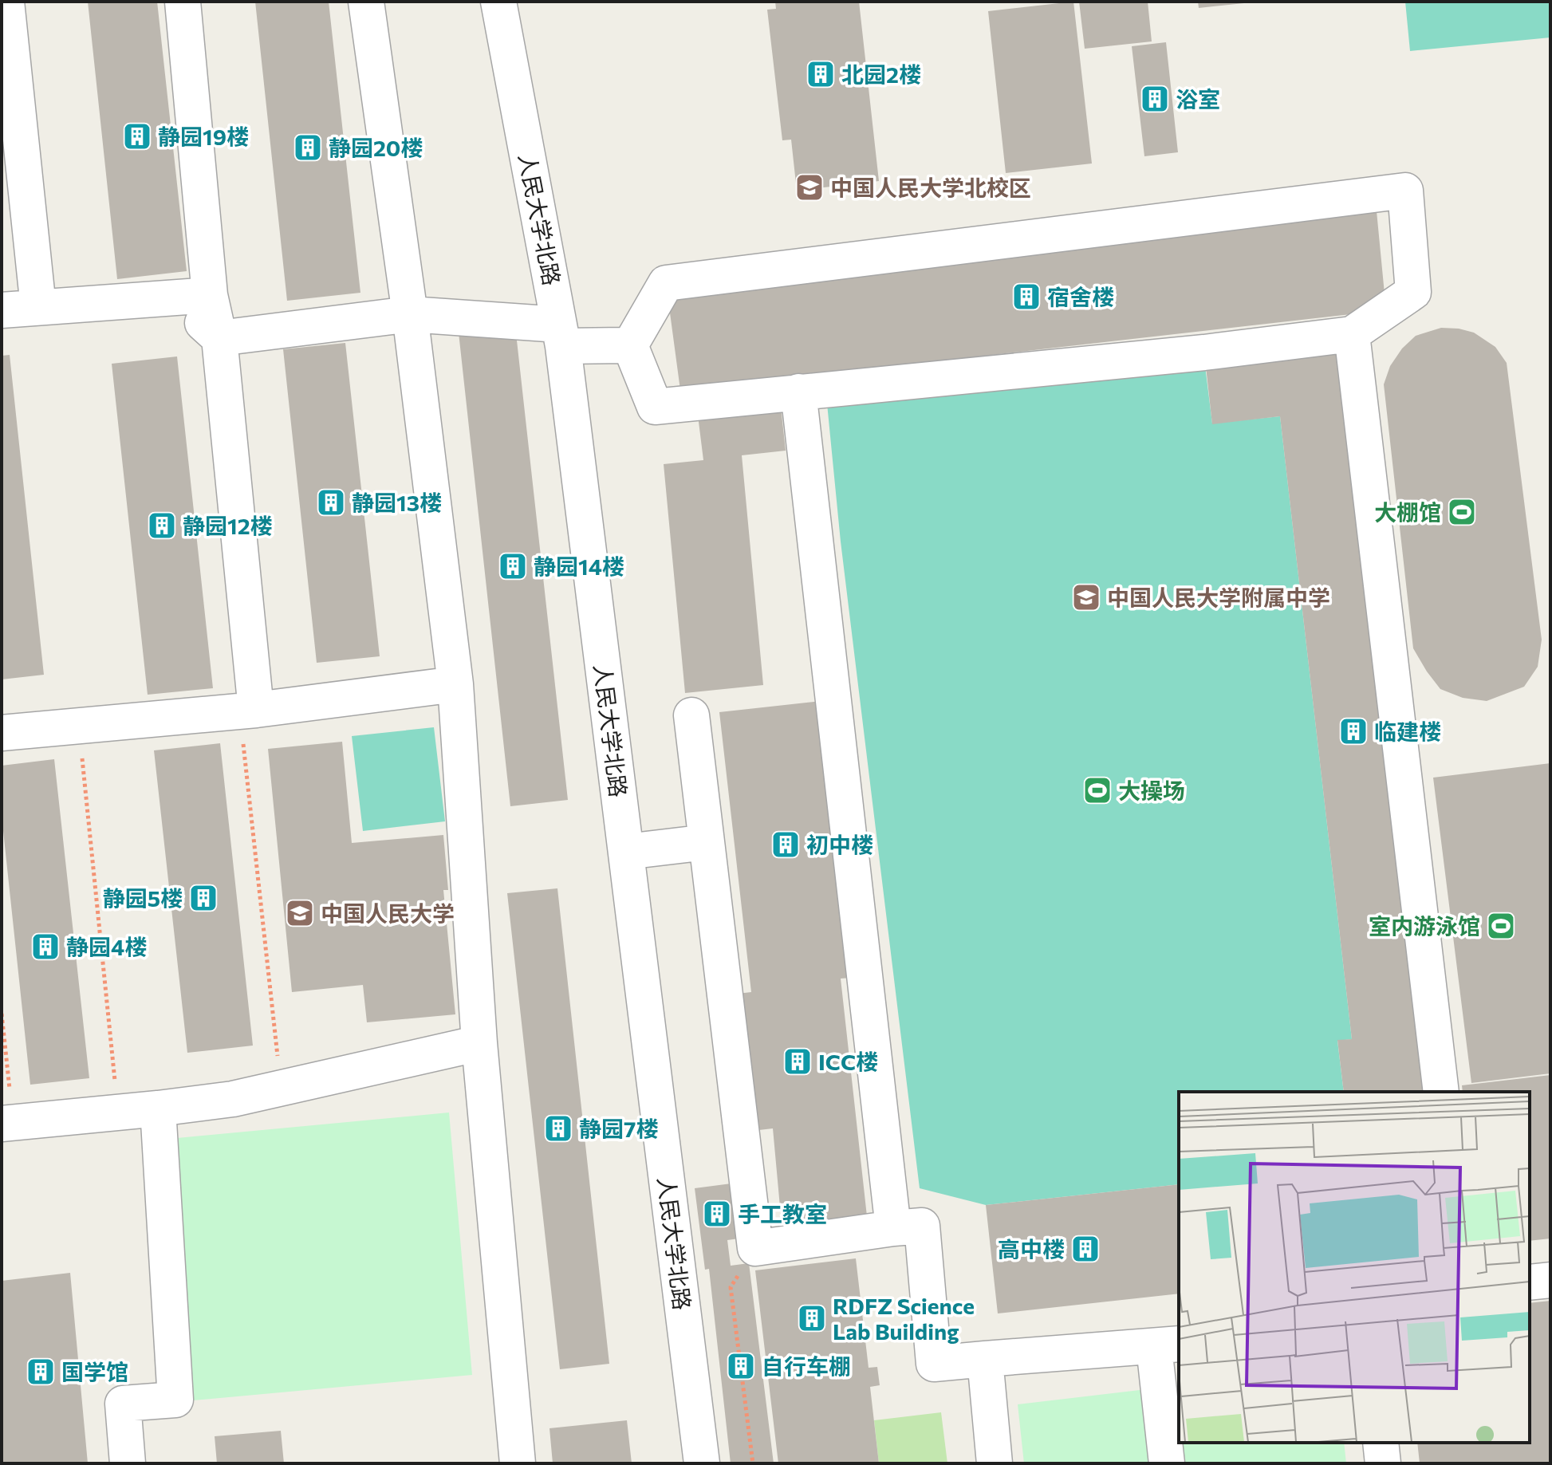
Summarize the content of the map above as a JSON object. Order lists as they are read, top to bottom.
{
  "streets": {
    "street": ["人民大学北路"]
  },
  "places": {
    "building": [
      "北园2楼",
      "浴室",
      "静园19楼",
      "静园20楼",
      "宿舍楼",
      "静园13楼",
      "静园12楼",
      "静园14楼",
      "临建楼",
      "初中楼",
      "静园5楼",
      "静园4楼",
      "ICC楼",
      "静园7楼",
      "手工教室",
      "高中楼",
      "RDFZ Science Lab Building",
      "自行车棚",
      "国学馆"
    ],
    "school or university": ["中国人民大学北校区", "中国人民大学附属中学", "中国人民大学"],
    "sports": ["大棚馆", "大操场", "室内游泳馆"]
  }
}
